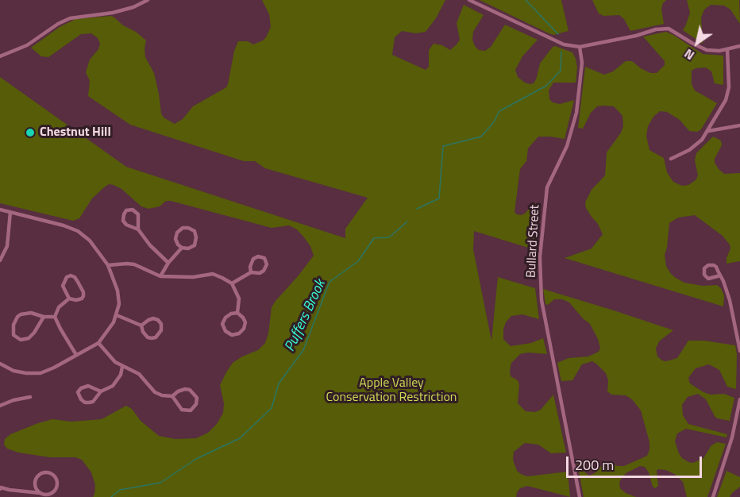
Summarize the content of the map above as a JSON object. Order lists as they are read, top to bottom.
{
  "streets": {
    "street": ["Bullard Street"]
  },
  "water": ["Puffers Brook"],
  "parks": ["Apple Valley Conservation Restriction"],
  "places": ["Chestnut Hill"],
  "scale_bar": "200 m",
  "north": "bottom left"
}
